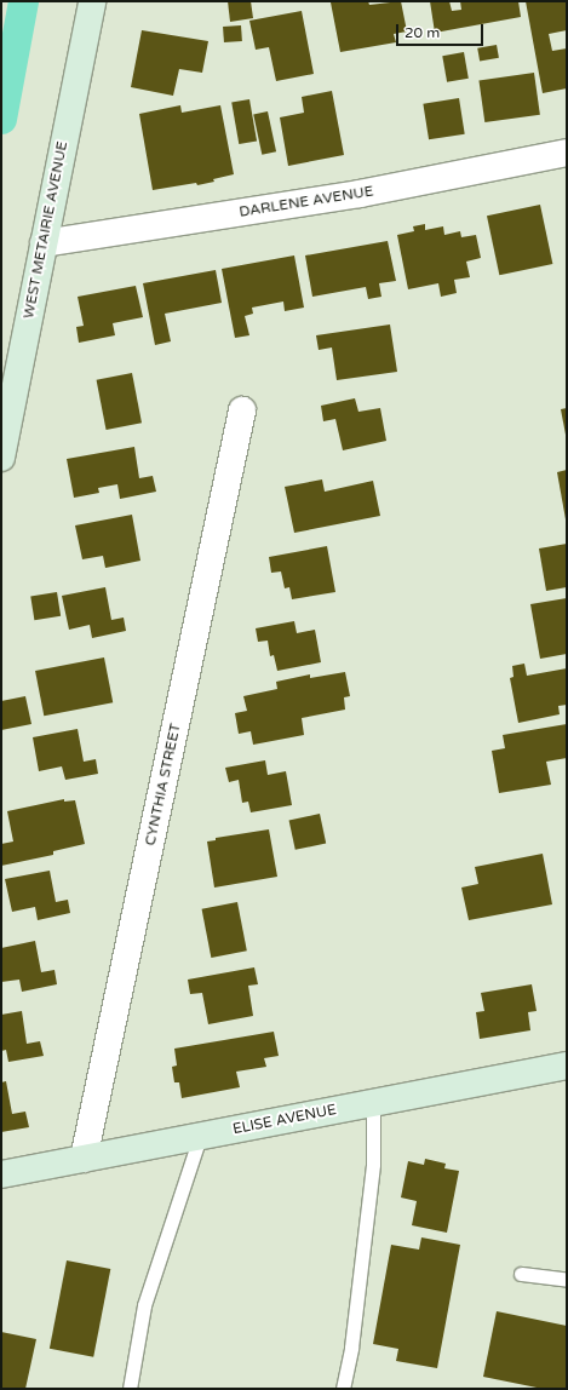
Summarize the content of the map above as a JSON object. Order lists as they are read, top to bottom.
{
  "streets": {
    "street": [
      "DARLENE AVENUE",
      "WEST METAIRIE AVENUE",
      "CYNTHIA STREET",
      "ELISE AVENUE"
    ]
  },
  "crossings": [
    ["DARLENE AVENUE", "WEST METAIRIE AVENUE"],
    ["CYNTHIA STREET", "ELISE AVENUE"]
  ],
  "scale_bar": "20 m"
}
